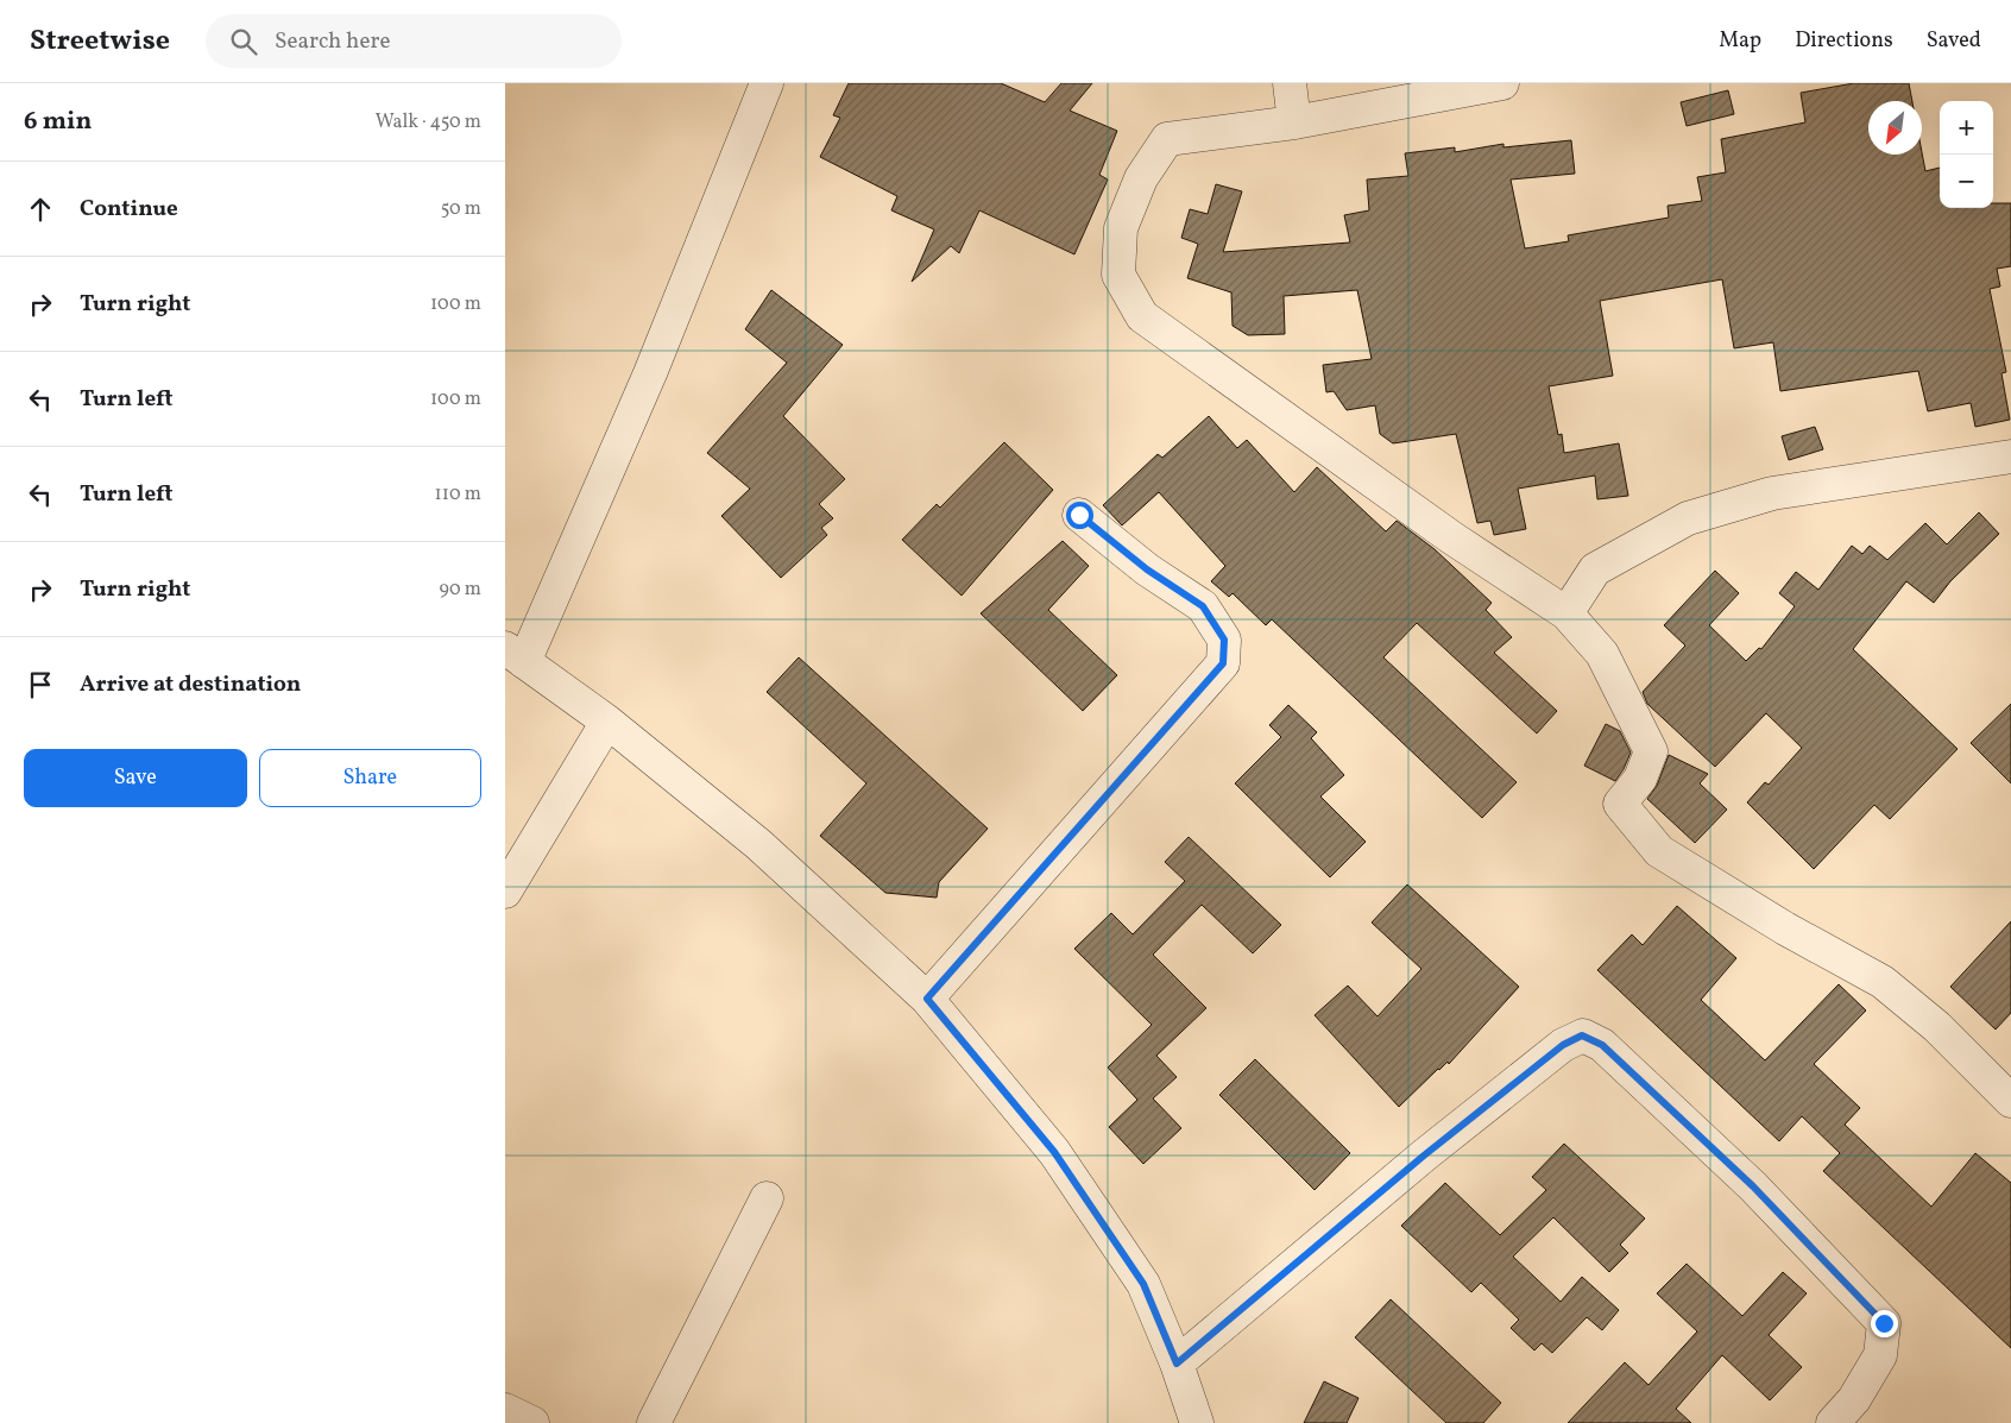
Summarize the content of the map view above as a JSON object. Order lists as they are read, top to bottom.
{
  "north": "bottom left",
  "page": {
    "header": "Streetwise",
    "search": "Search here",
    "nav": ["Map", "Directions", "Saved"],
    "heading": ["6 min", "Walk · 450 m"],
    "map_buttons": ["+", "−"],
    "list": [
      ["Continue", "50 m"],
      ["Turn right", "100 m"],
      ["Turn left", "100 m"],
      ["Turn left", "110 m"],
      ["Turn right", "90 m"],
      "Arrive at destination"
    ],
    "buttons": ["Save", "Share"]
  }
}
